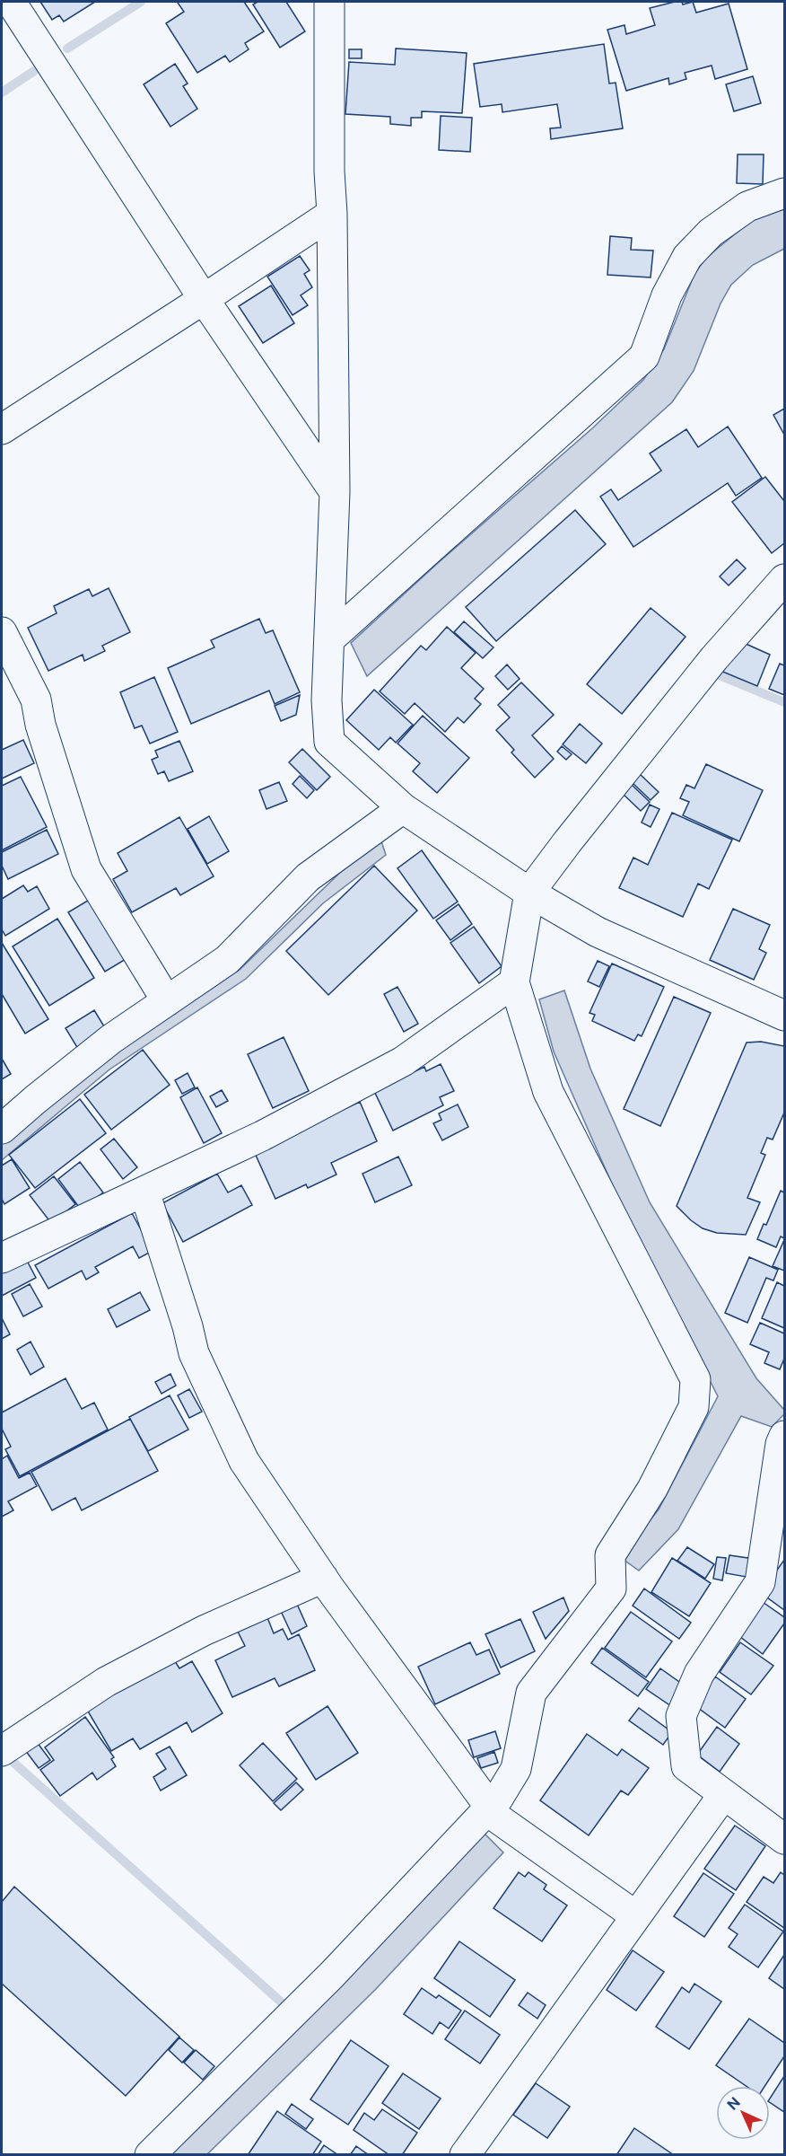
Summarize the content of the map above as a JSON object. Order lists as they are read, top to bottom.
{
  "north": "top left"
}
